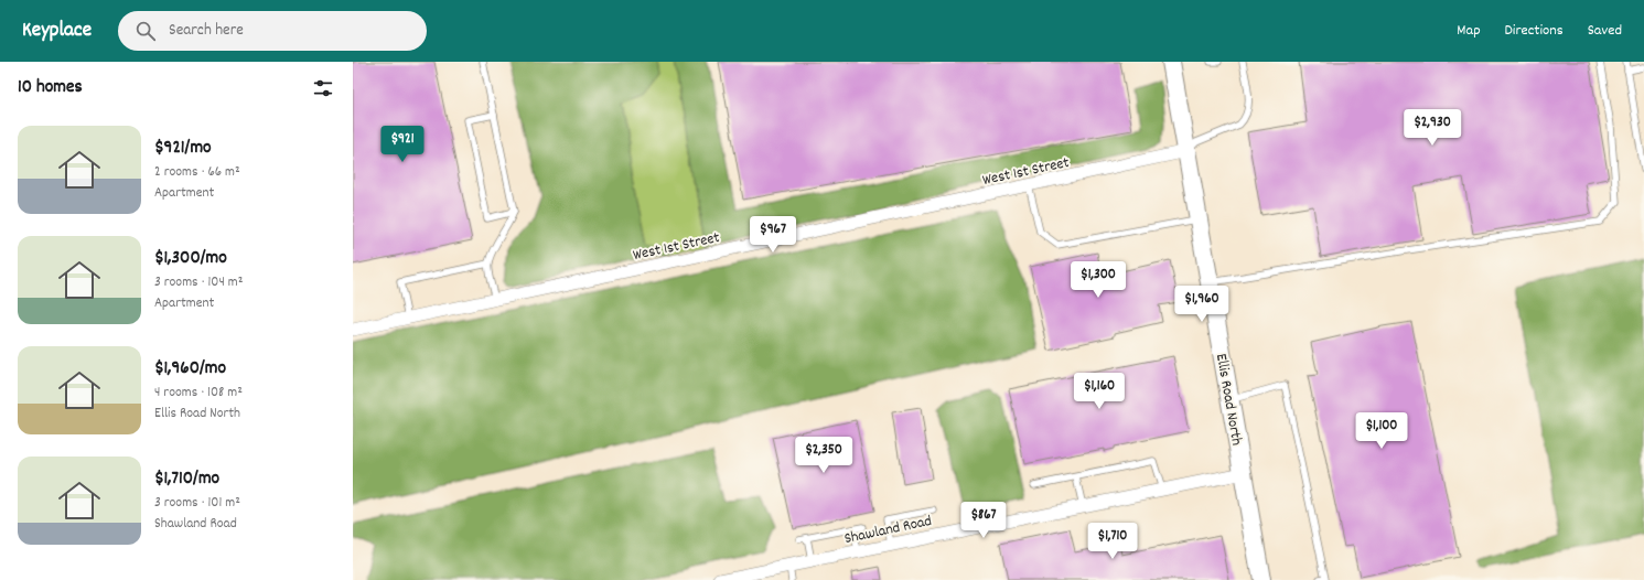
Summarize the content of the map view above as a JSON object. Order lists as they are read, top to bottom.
{
  "streets": {
    "street": ["West 1st Street", "Ellis Road North", "Shawland Road"]
  },
  "crossings": [
    ["West 1st Street", "Ellis Road North"],
    ["Ellis Road North", "Shawland Road"]
  ],
  "page": {
    "header": "Keyplace",
    "search": "Search here",
    "nav": ["Map", "Directions", "Saved"],
    "heading": "10 homes",
    "price": [
      "$2,930",
      "$921",
      "$967",
      "$1,300",
      "$1,960",
      "$1,160",
      "$1,100",
      "$2,350",
      "$867",
      "$1,710"
    ],
    "list": [
      {
        "name": "$921/mo",
        "note": "2 rooms · 66 m² · Apartment"
      },
      {
        "name": "$1,300/mo",
        "note": "3 rooms · 104 m² · Apartment"
      },
      {
        "name": "$1,960/mo",
        "note": "4 rooms · 108 m² · Ellis Road North"
      },
      {
        "name": "$1,710/mo",
        "note": "3 rooms · 101 m² · Shawland Road"
      }
    ]
  }
}
